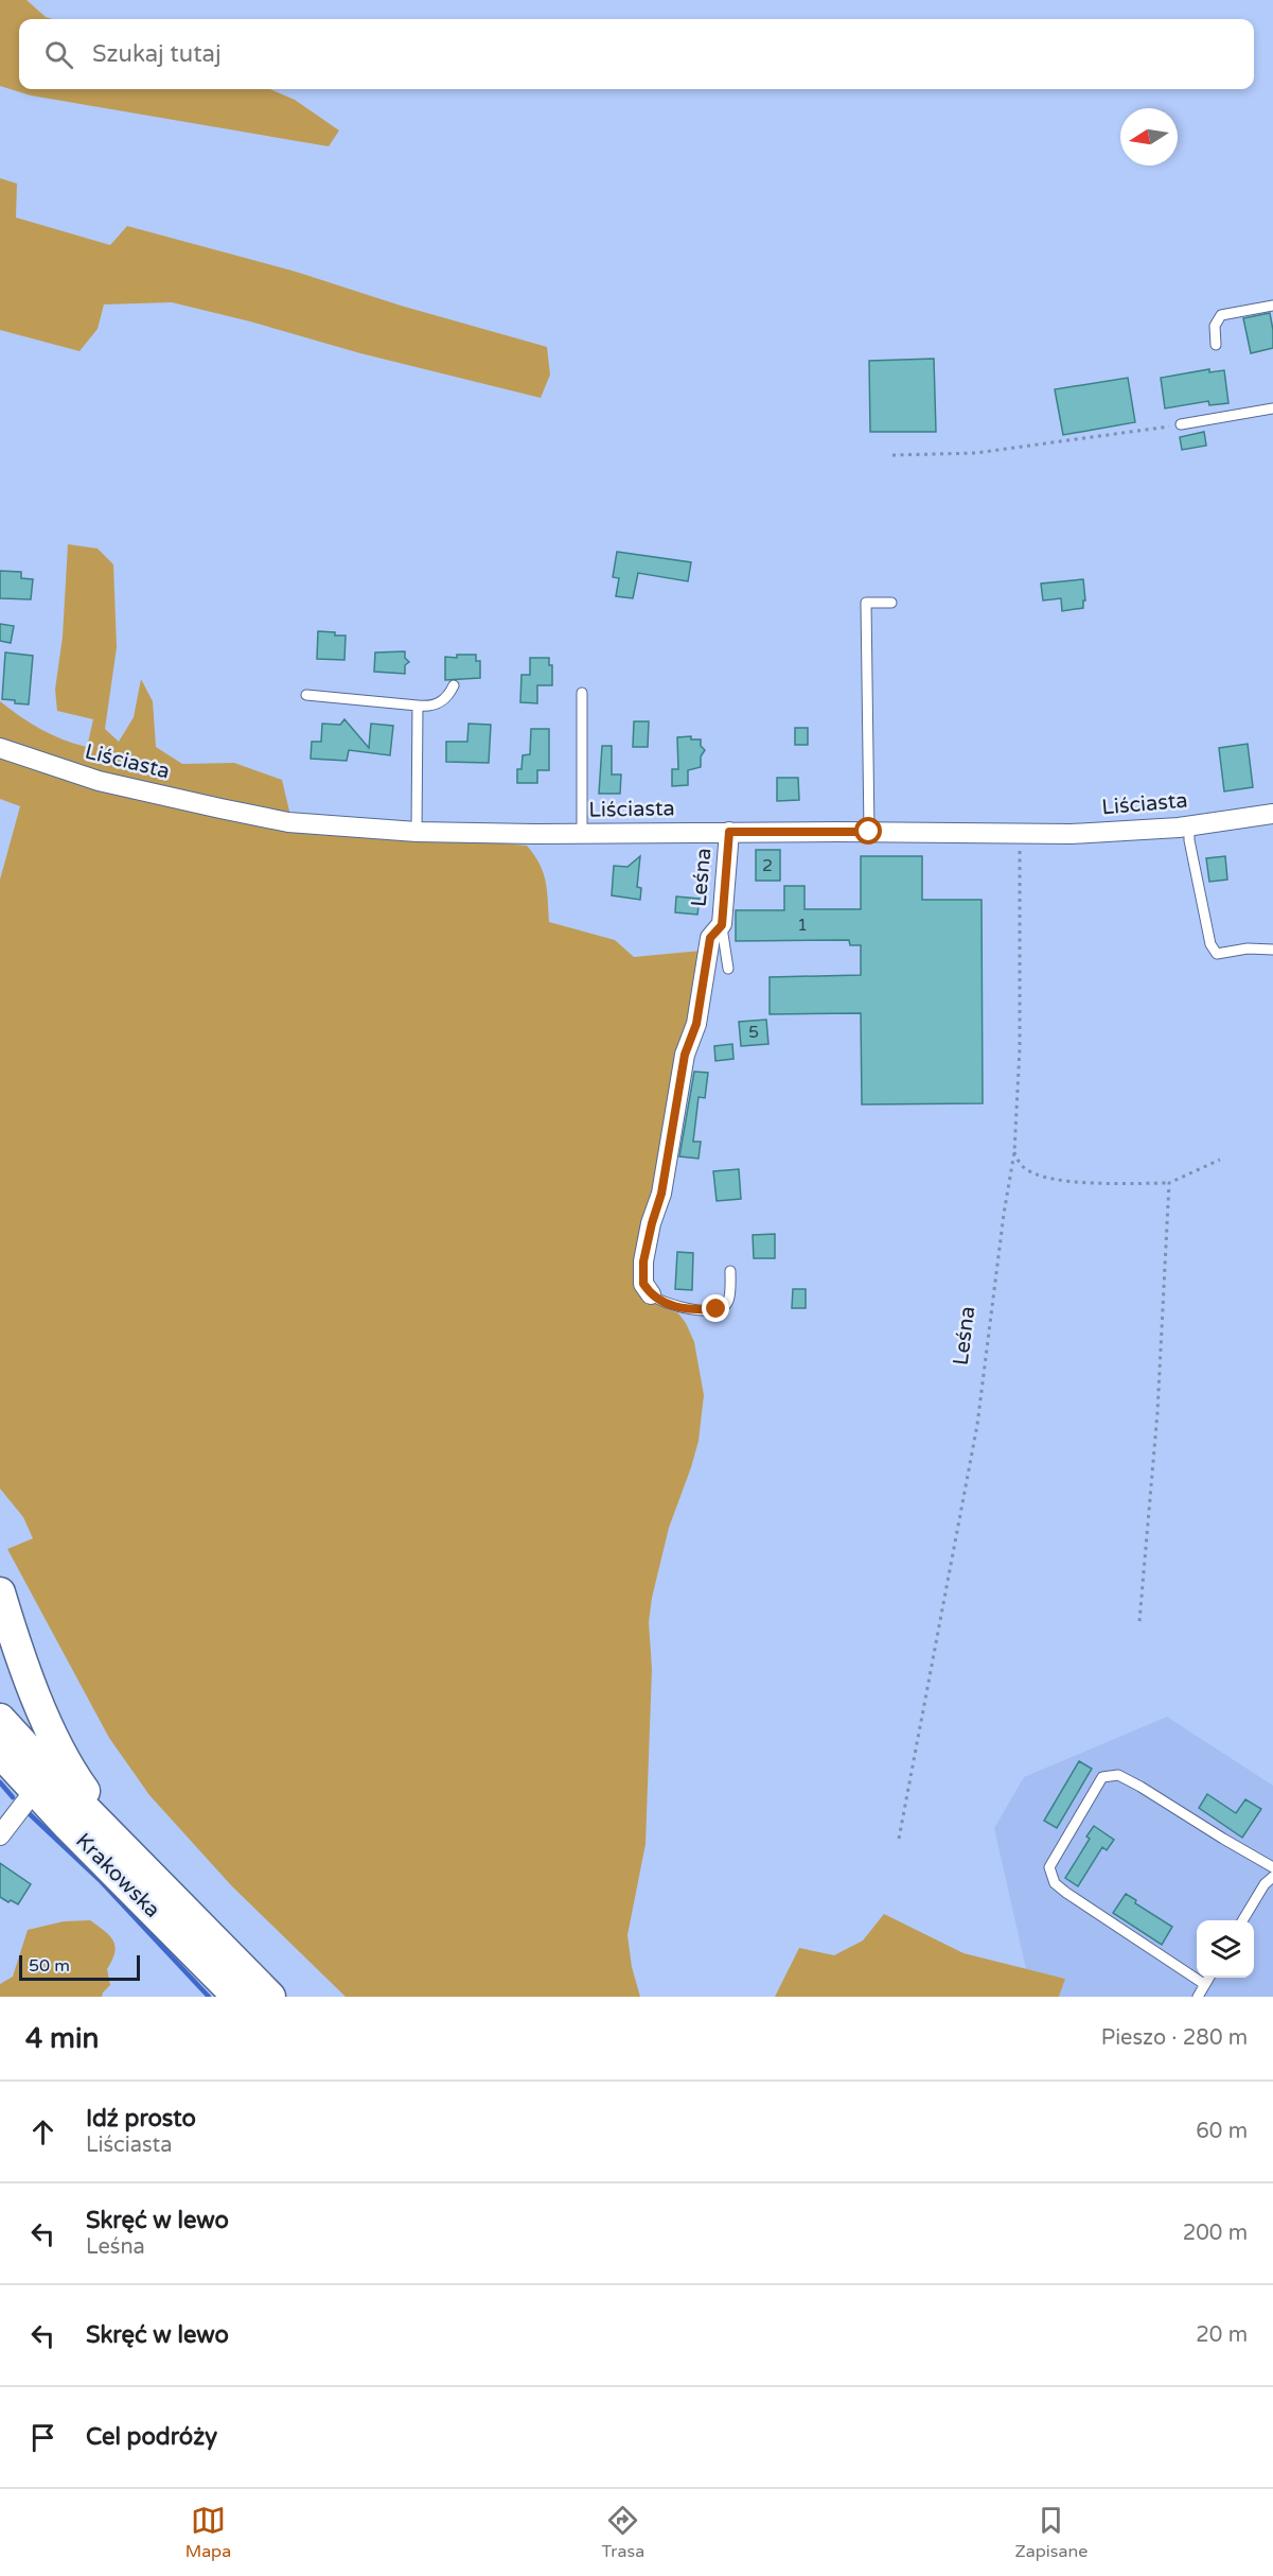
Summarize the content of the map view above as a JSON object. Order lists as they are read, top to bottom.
{
  "streets": {
    "main road": ["Krakowska"],
    "street": ["Liściasta", "Leśna"]
  },
  "crossings": [
    ["Liściasta", "Leśna"]
  ],
  "house_numbers": ["2", "1", "5"],
  "scale_bar": "50 m",
  "north": "left",
  "page": {
    "search": "Szukaj tutaj",
    "scale": "50 m",
    "heading": ["4 min", "Pieszo · 280 m"],
    "list": [
      ["Idź prosto", "Liściasta", "60 m"],
      ["Skręć w lewo", "Leśna", "200 m"],
      ["Skręć w lewo", "20 m"],
      "Cel podróży"
    ],
    "nav": ["Mapa", "Trasa", "Zapisane"]
  }
}
